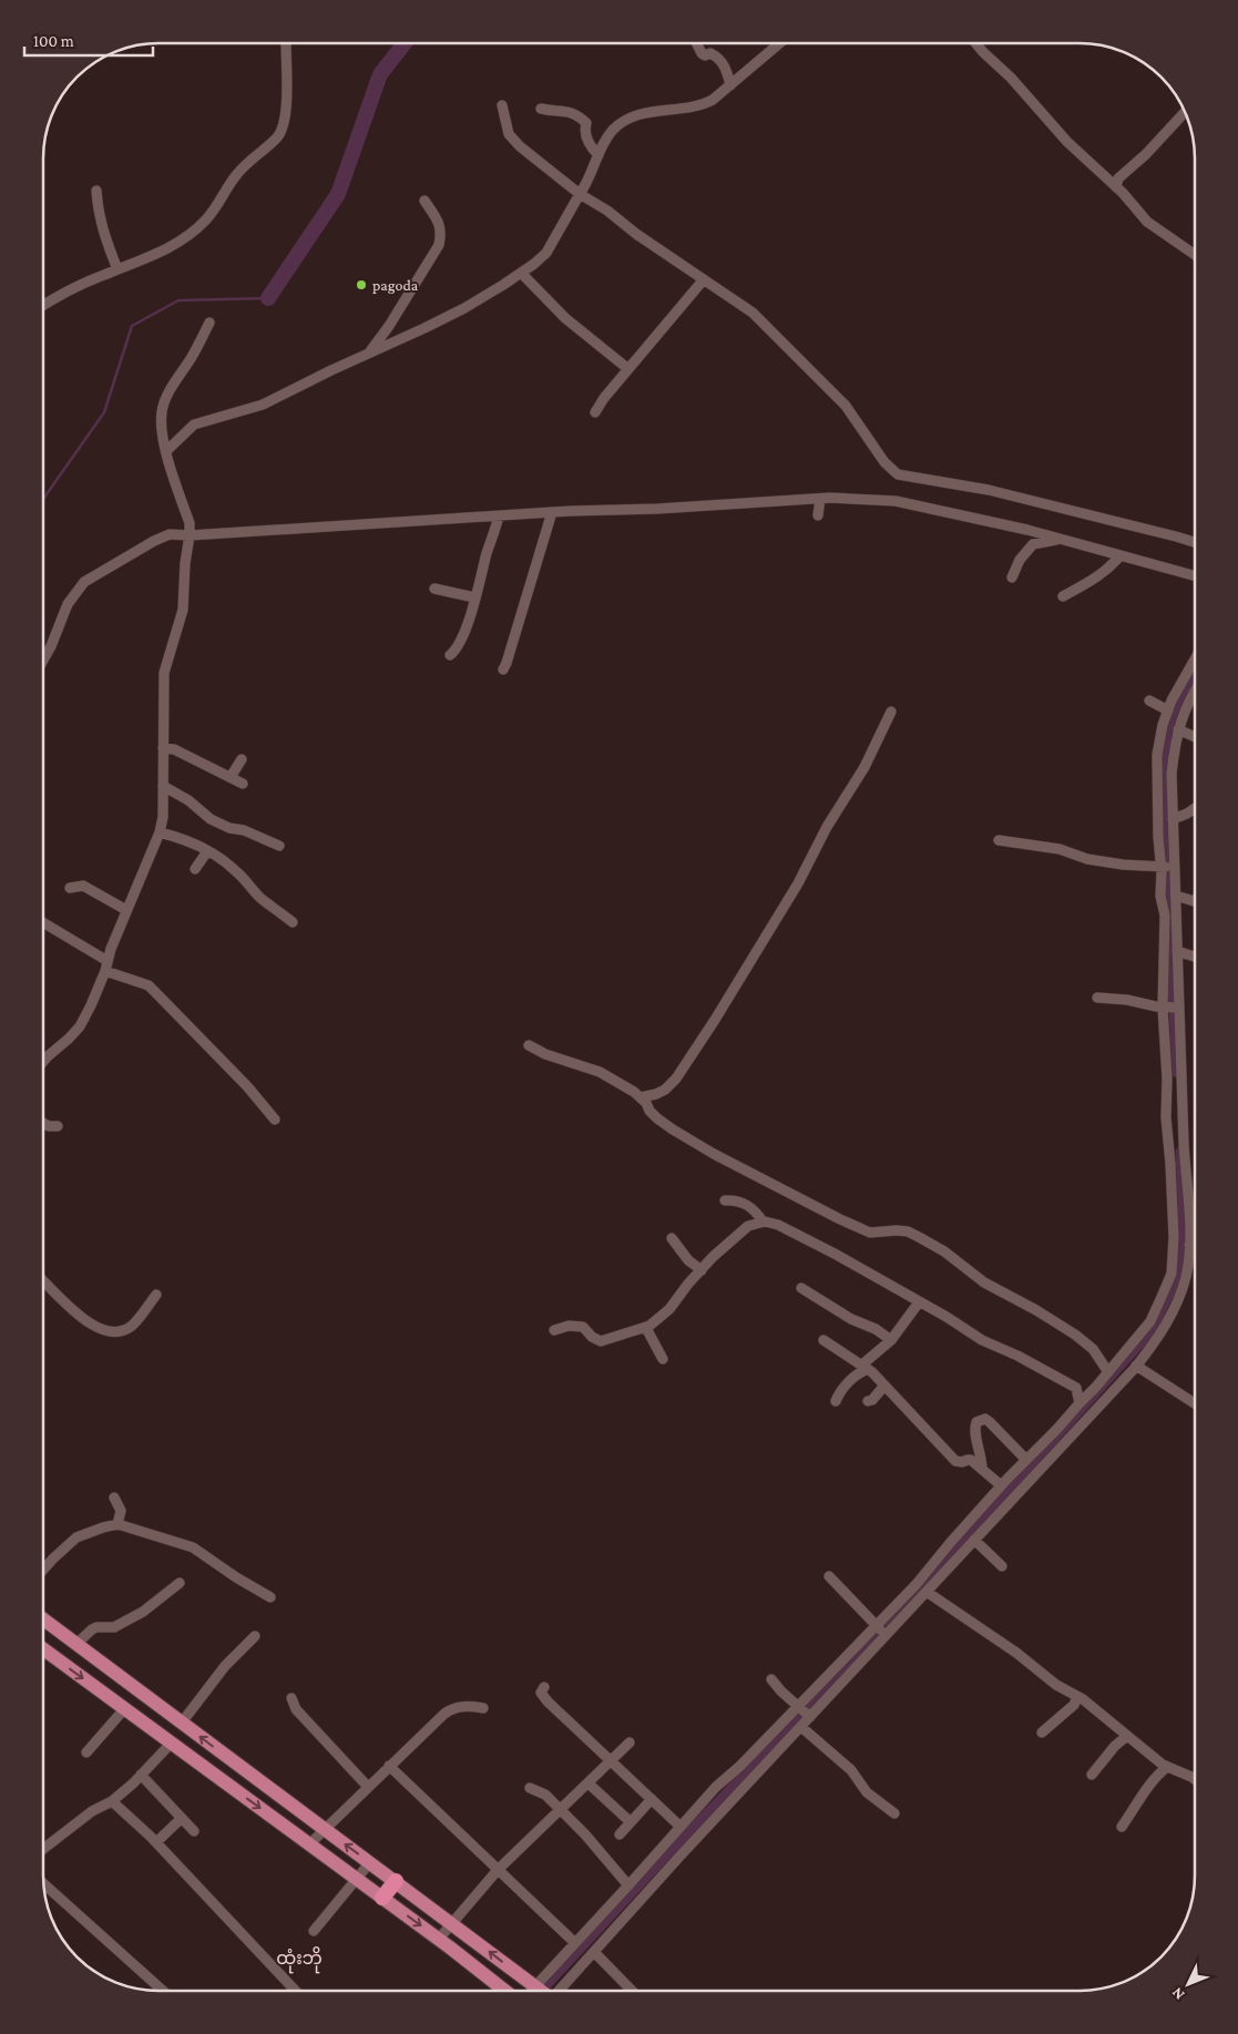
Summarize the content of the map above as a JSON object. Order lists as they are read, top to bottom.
{
  "districts": ["ထုံးဘို"],
  "places": ["pagoda"],
  "scale_bar": "100 m",
  "north": "bottom left"
}
